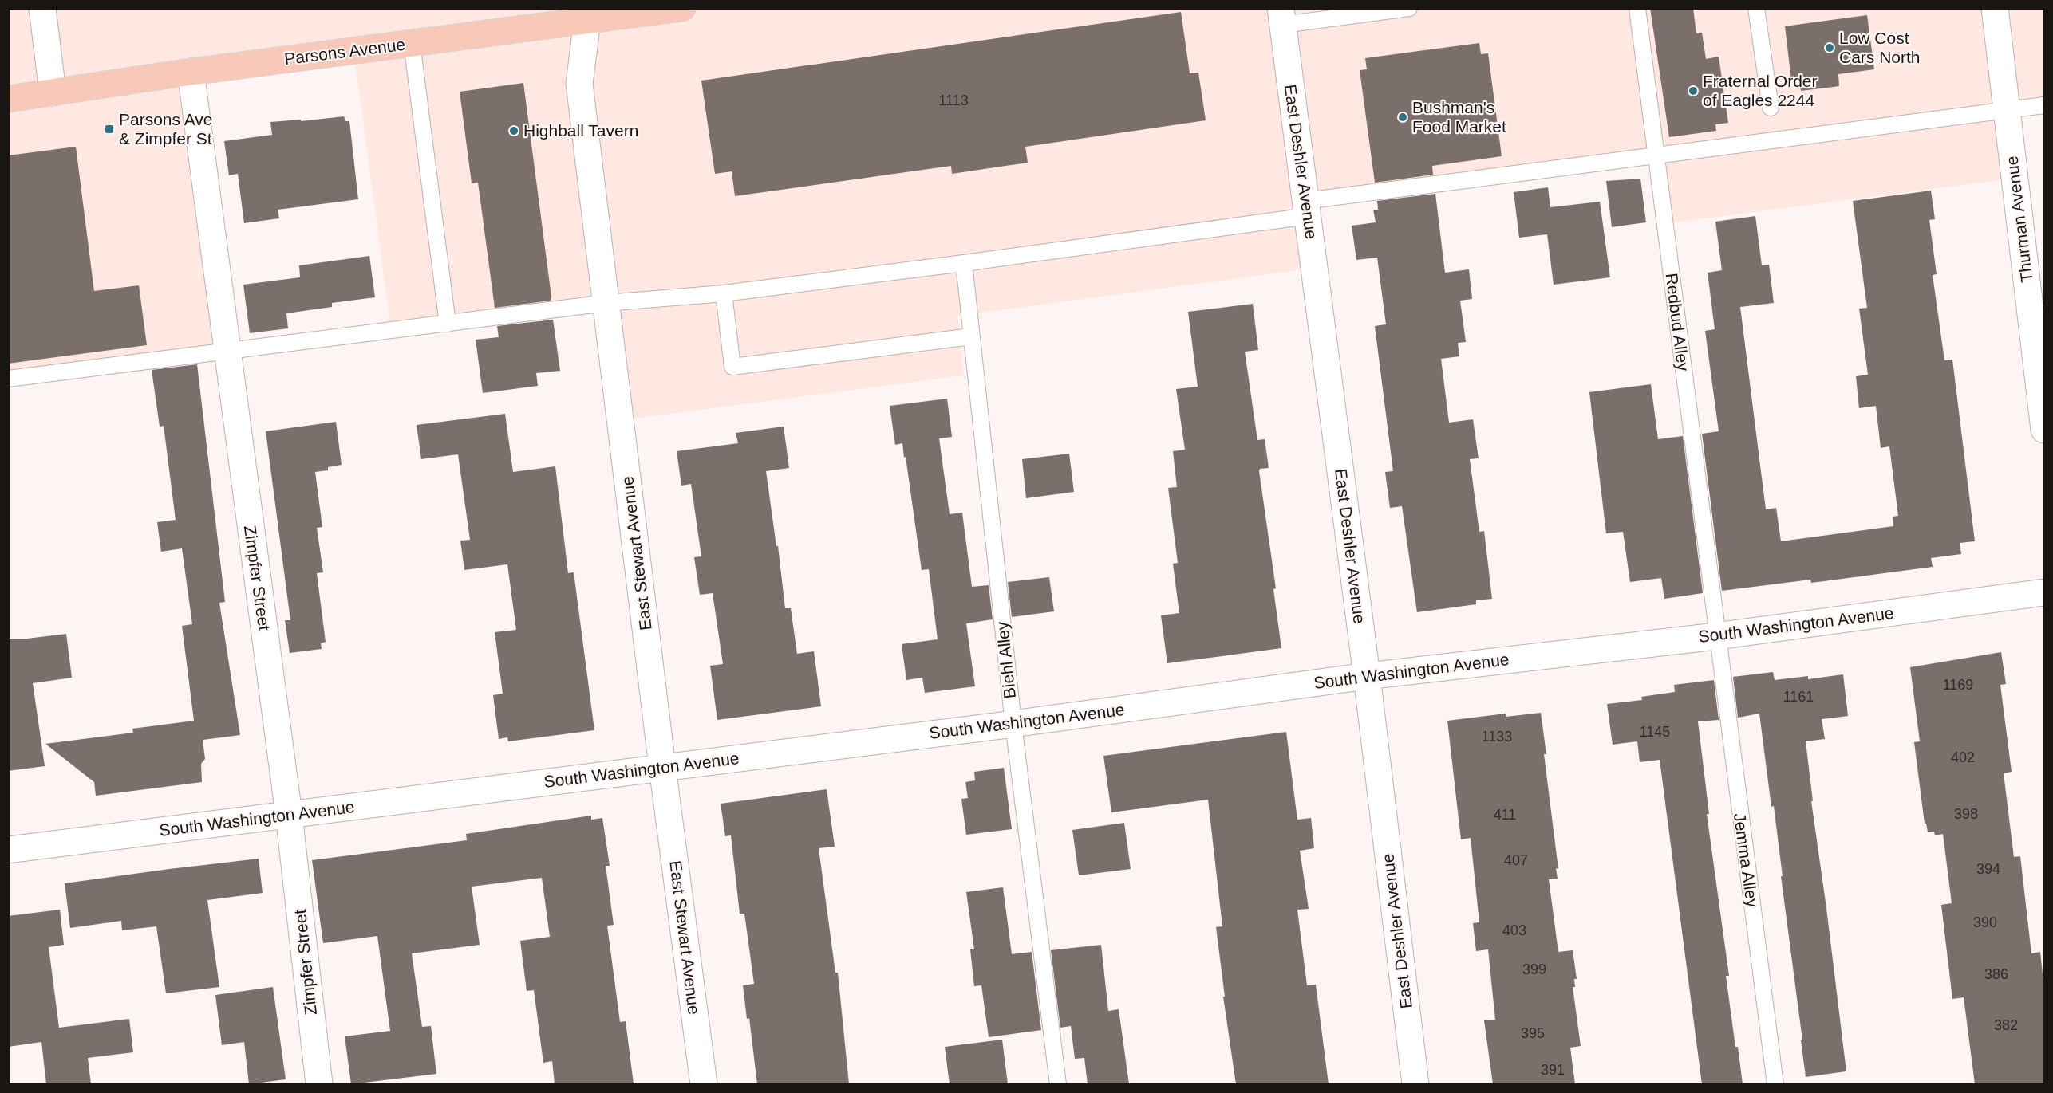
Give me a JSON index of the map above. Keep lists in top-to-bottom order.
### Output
{
  "streets": {
    "main road": ["Parsons Avenue"],
    "street": [
      "East Deshler Avenue",
      "Thurman Avenue",
      "East Stewart Avenue",
      "Zimpfer Street",
      "South Washington Avenue"
    ],
    "lane": ["Redbud Alley", "Biehl Alley", "Jemma Alley"]
  },
  "crossings": [
    ["Parsons Avenue", "East Stewart Avenue"],
    ["Parsons Avenue", "Zimpfer Street"],
    ["East Deshler Avenue", "South Washington Avenue"],
    ["Redbud Alley", "South Washington Avenue"],
    ["Redbud Alley", "Jemma Alley"],
    ["East Stewart Avenue", "South Washington Avenue"],
    ["Zimpfer Street", "South Washington Avenue"],
    ["South Washington Avenue", "Biehl Alley"],
    ["South Washington Avenue", "Jemma Alley"]
  ],
  "places": {
    "other": [
      "Low Cost Cars North",
      "Fraternal Order of Eagles 2244",
      "Bushman's Food Market",
      "Highball Tavern"
    ],
    "transit": ["Parsons Ave & Zimpfer St"]
  },
  "house_numbers": [
    "1113",
    "1169",
    "1161",
    "1145",
    "1133",
    "402",
    "398",
    "411",
    "407",
    "394",
    "390",
    "403",
    "399",
    "386",
    "382",
    "395",
    "391"
  ]
}
